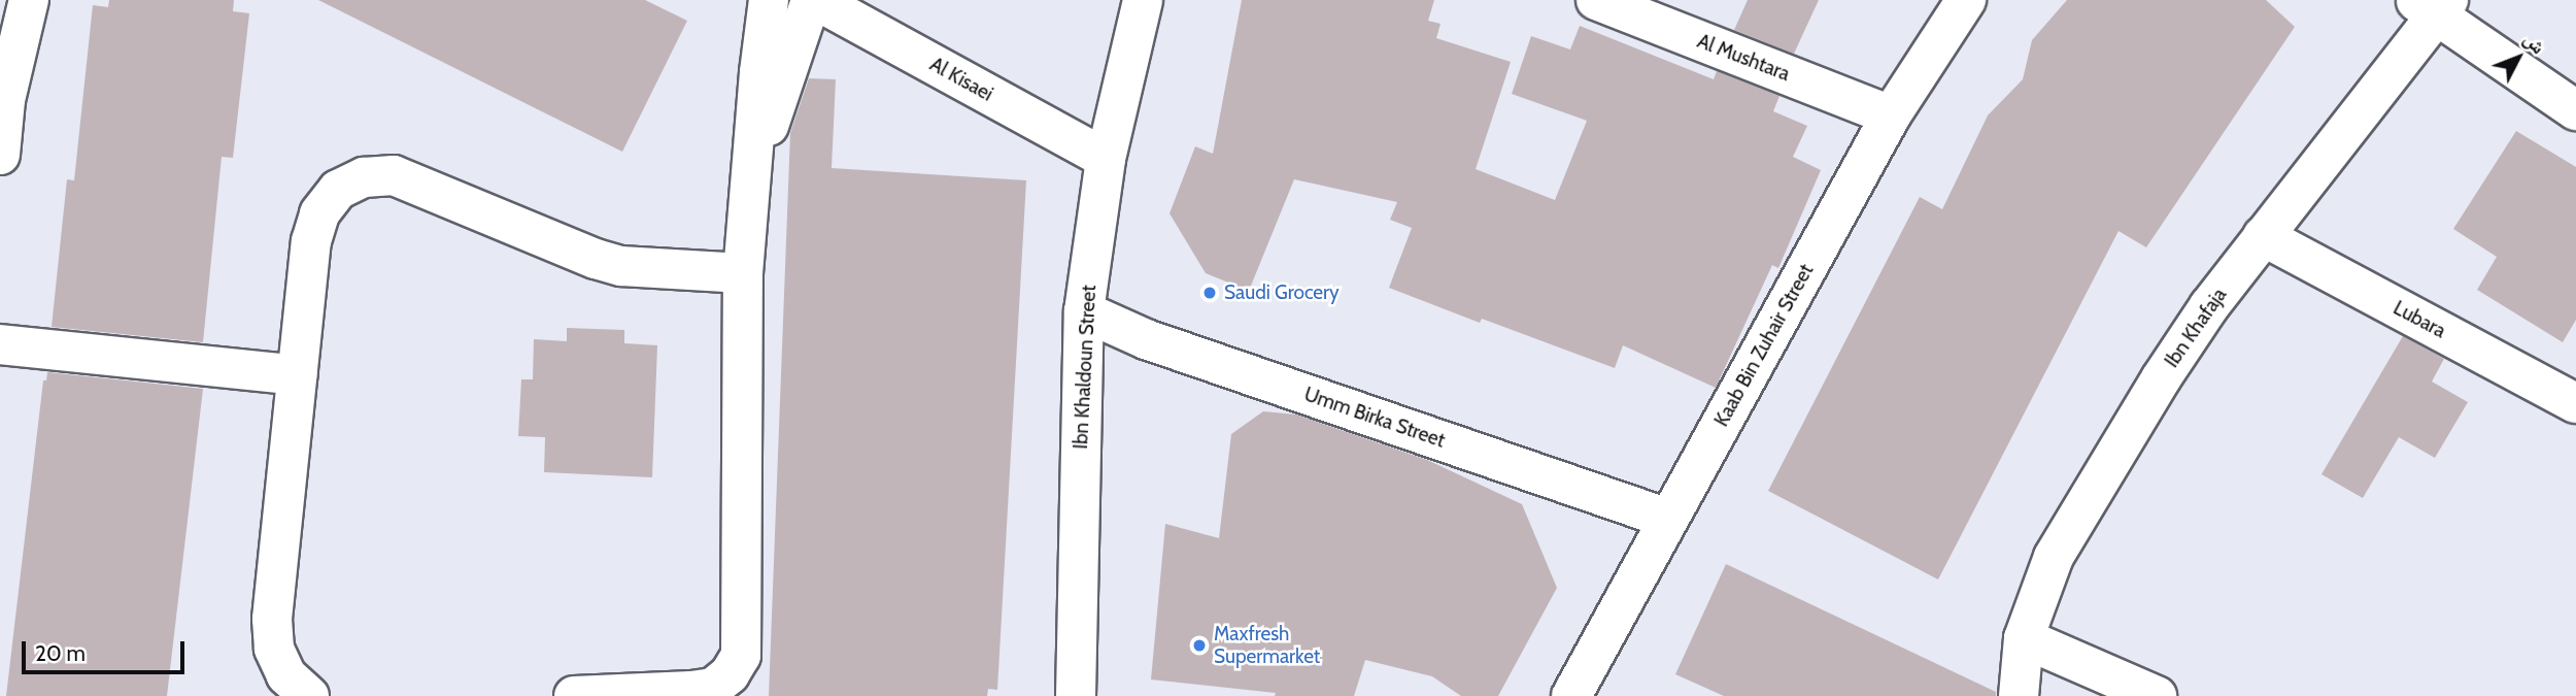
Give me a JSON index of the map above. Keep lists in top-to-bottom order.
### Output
{
  "streets": {
    "street": [
      "Al Mushtara",
      "Al Kisaei",
      "Lubara",
      "Ibn Khafaja",
      "Kaab Bin Zuhair Street",
      "Ibn Khaldoun Street",
      "Umm Birka Street"
    ]
  },
  "crossings": [
    ["Al Mushtara", "Kaab Bin Zuhair Street"],
    ["Al Kisaei", "Ibn Khaldoun Street"],
    ["Lubara", "Ibn Khafaja"],
    ["Kaab Bin Zuhair Street", "Umm Birka Street"],
    ["Ibn Khaldoun Street", "Umm Birka Street"]
  ],
  "places": ["Saudi Grocery", "Maxfresh Supermarket"],
  "scale_bar": "20 m",
  "north": "top right"
}
